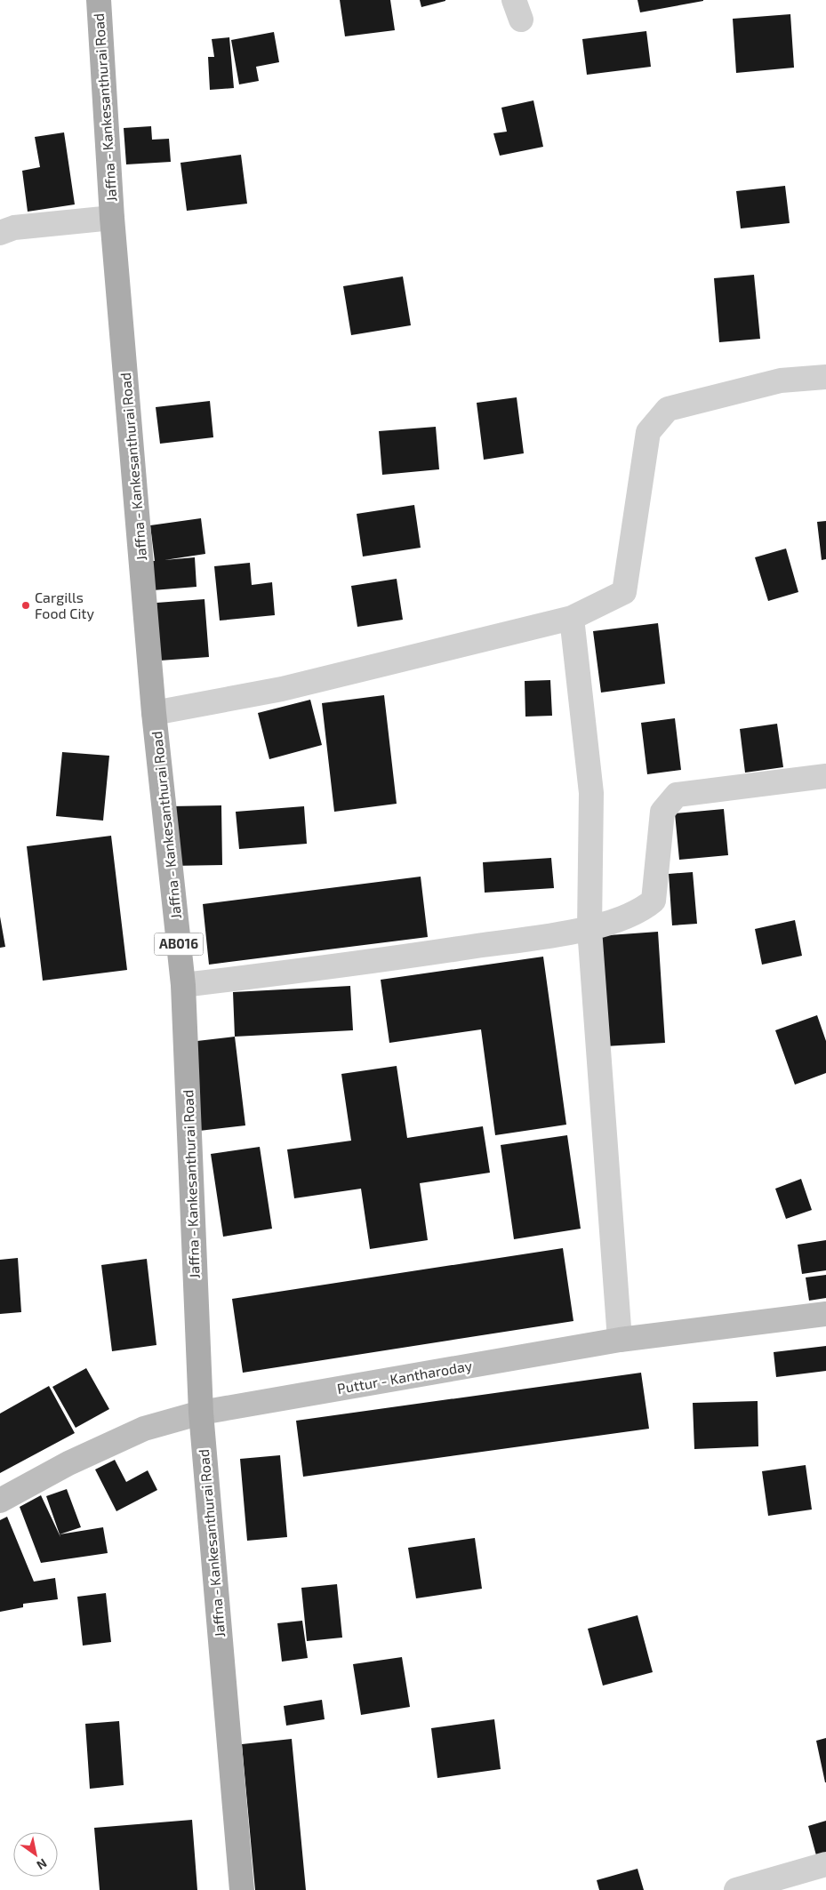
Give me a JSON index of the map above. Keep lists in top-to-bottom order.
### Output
{
  "streets": {
    "main road": ["Jaffna - Kankesanthurai Road", "AB016", "Puttur - Kantharoday"]
  },
  "crossings": [
    ["Jaffna - Kankesanthurai Road", "Puttur - Kantharoday"]
  ],
  "places": ["Cargills Food City"],
  "north": "bottom right"
}
